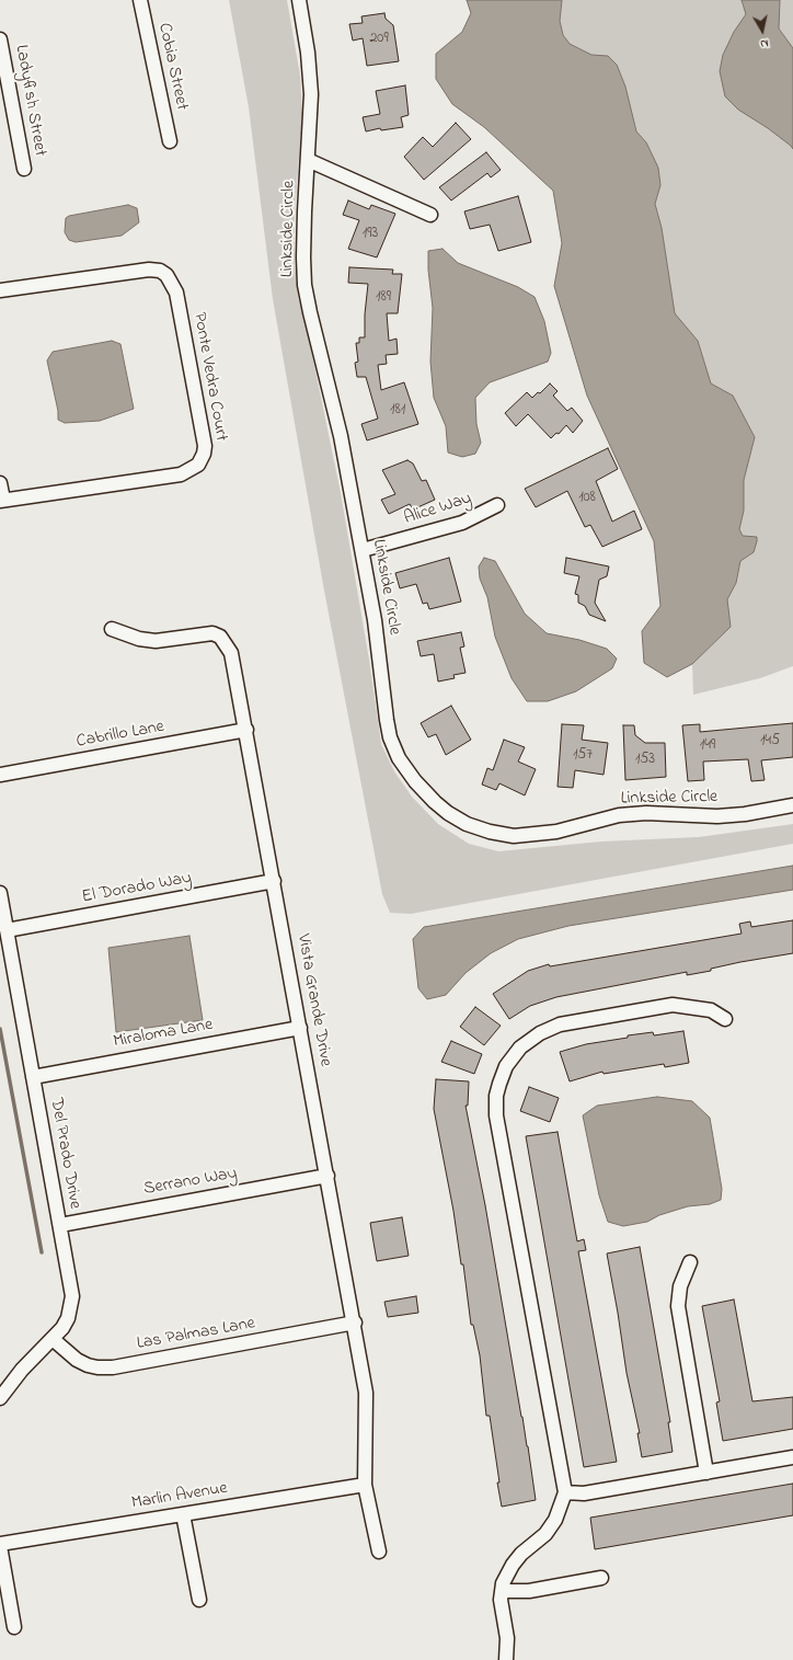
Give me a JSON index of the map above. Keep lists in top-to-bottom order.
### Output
{
  "streets": {
    "street": [
      "Cobia Street",
      "Ladyfish Street",
      "Linkside Circle",
      "Ponte Vedra Court",
      "Alice Way",
      "Cabrillo Lane",
      "El Dorado Way",
      "Vista Grande Drive",
      "Miraloma Lane",
      "Del Prado Drive",
      "Serrano Way",
      "Las Palmas Lane",
      "Marlin Avenue"
    ]
  },
  "crossings": [
    ["Linkside Circle", "Alice Way"],
    ["Cabrillo Lane", "Vista Grande Drive"],
    ["El Dorado Way", "Vista Grande Drive"],
    ["El Dorado Way", "Del Prado Drive"],
    ["Vista Grande Drive", "Miraloma Lane"],
    ["Vista Grande Drive", "Serrano Way"],
    ["Vista Grande Drive", "Las Palmas Lane"],
    ["Vista Grande Drive", "Marlin Avenue"],
    ["Miraloma Lane", "Del Prado Drive"],
    ["Del Prado Drive", "Serrano Way"],
    ["Del Prado Drive", "Las Palmas Lane"]
  ],
  "house_numbers": [
    "209",
    "193",
    "189",
    "181",
    "108",
    "145",
    "149",
    "157",
    "153"
  ],
  "north": "bottom"
}
